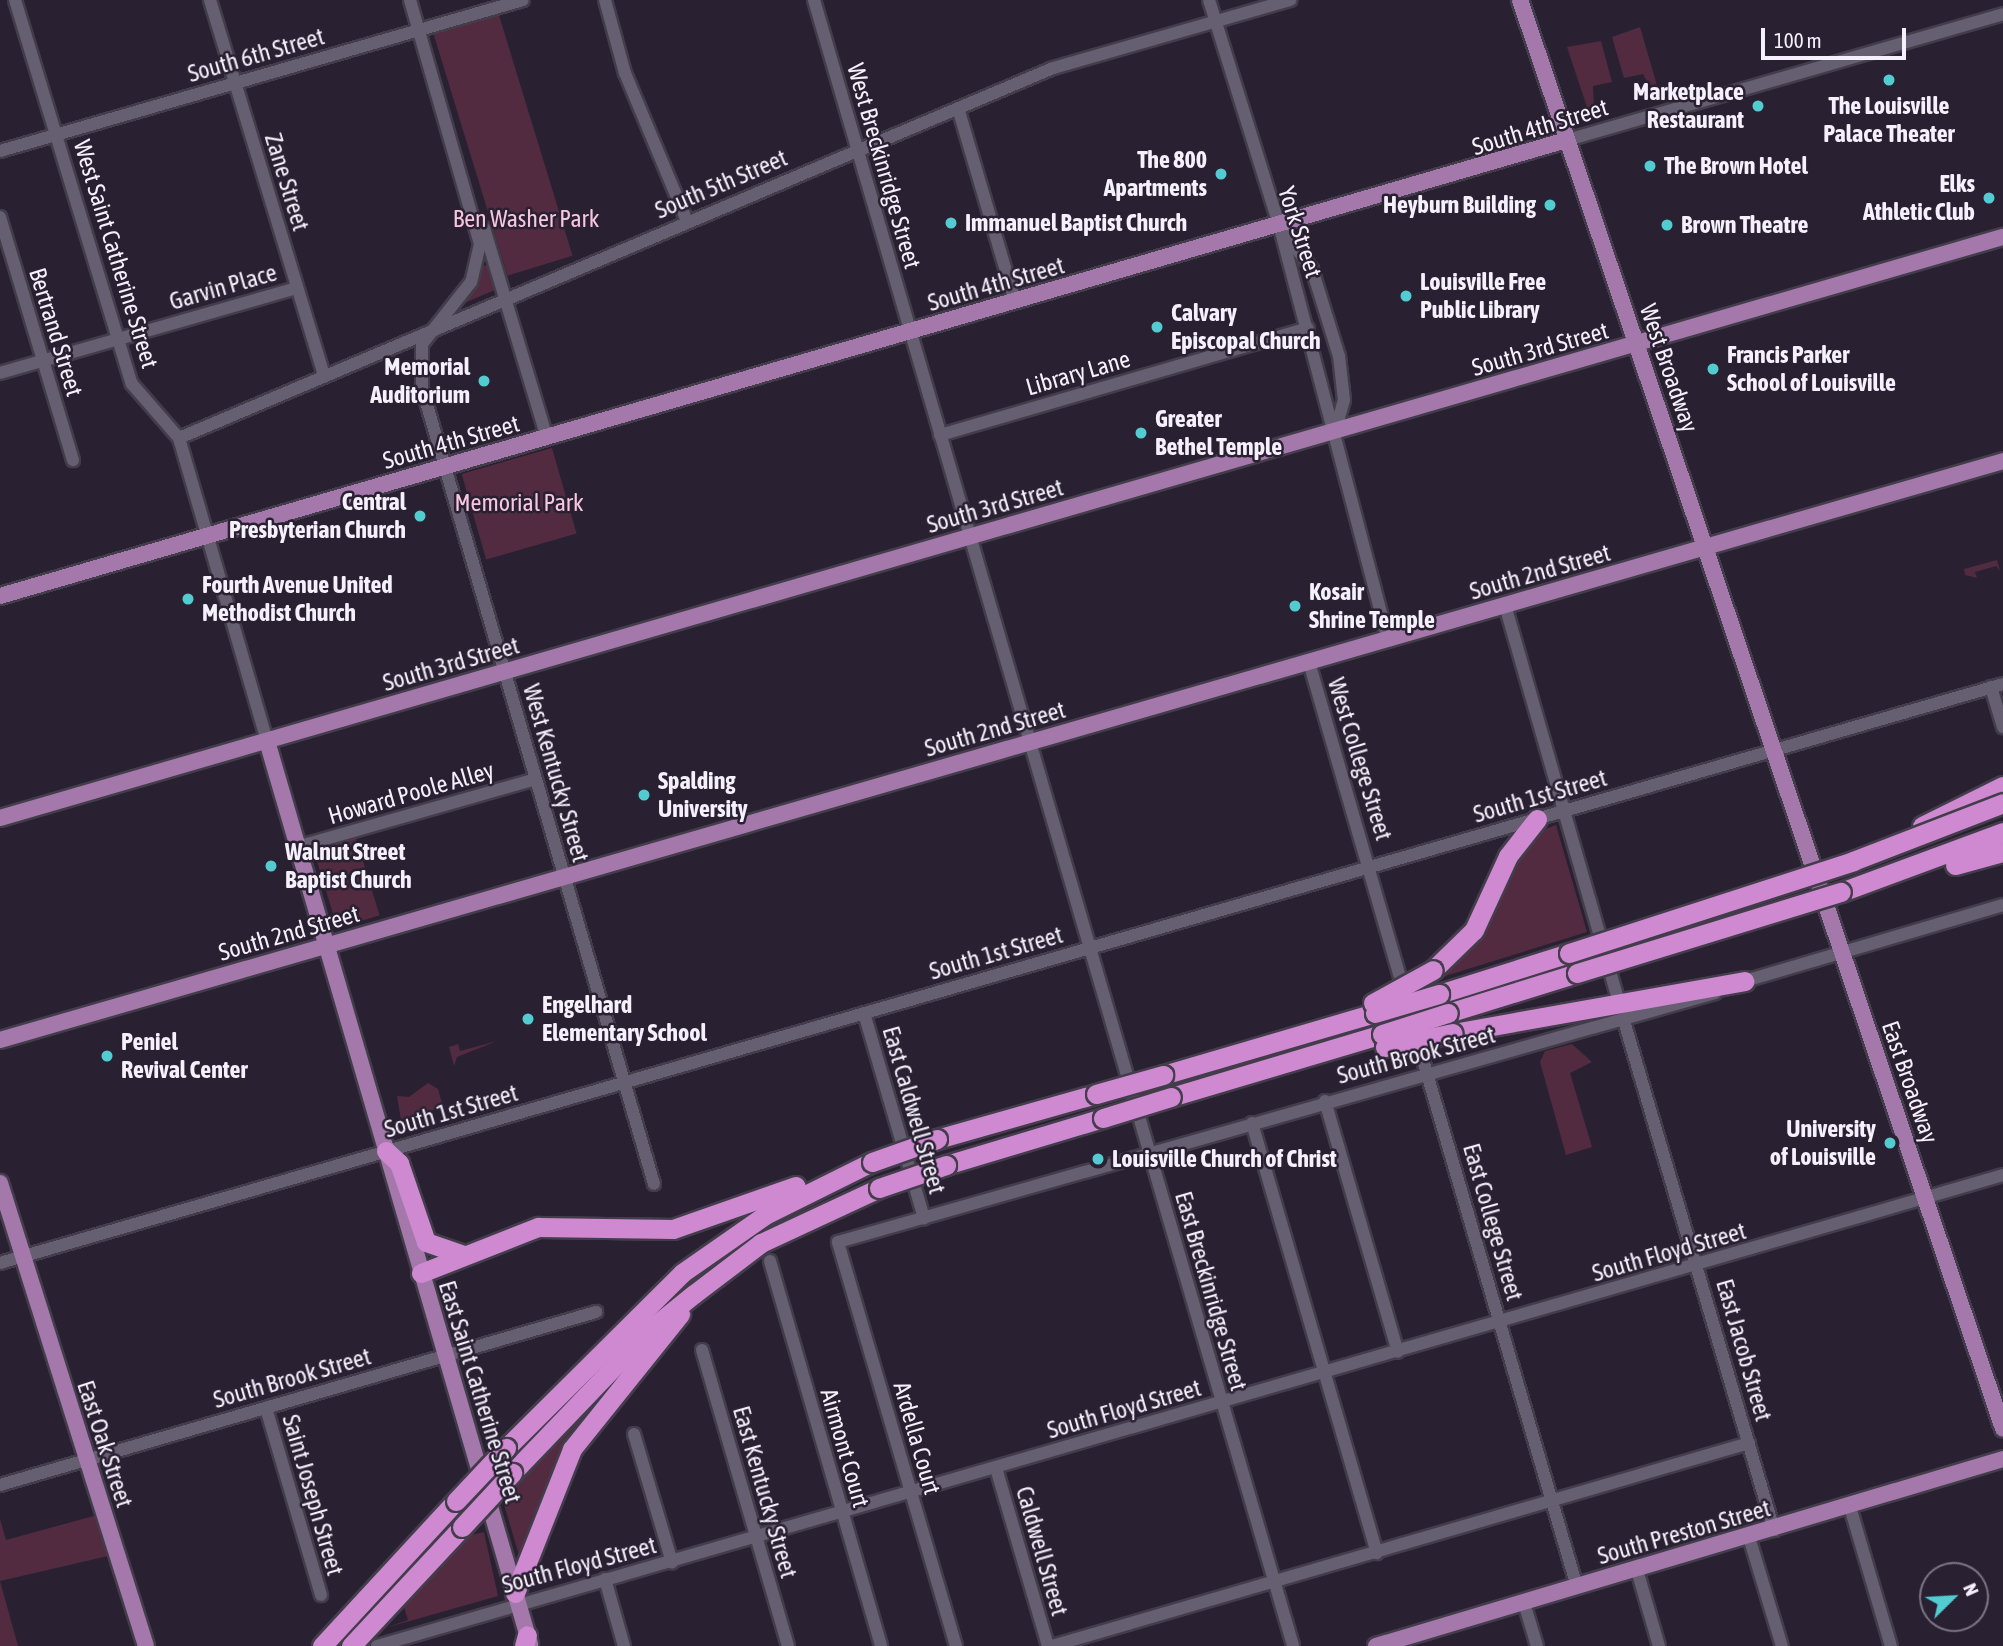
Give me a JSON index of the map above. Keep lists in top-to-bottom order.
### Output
{
  "streets": {
    "main road": [
      "South 4th Street",
      "West Saint Catherine Street",
      "South 3rd Street",
      "West Broadway",
      "South 2nd Street",
      "East Broadway",
      "East Saint Catherine Street",
      "East Oak Street",
      "South Preston Street"
    ],
    "street": [
      "South 6th Street",
      "West Breckinridge Street",
      "Zane Street",
      "South 5th Street",
      "York Street",
      "Garvin Place",
      "Bertrand Street",
      "Library Lane",
      "West College Street",
      "West Kentucky Street",
      "Howard Poole Alley",
      "South 1st Street",
      "South Brook Street",
      "East Caldwell Street",
      "East College Street",
      "South Floyd Street",
      "East Breckinridge Street",
      "East Jacob Street",
      "Ardella Court",
      "Airmont Court",
      "East Kentucky Street",
      "Saint Joseph Street",
      "Caldwell Street"
    ]
  },
  "crossings": [
    ["South 6th Street", "Zane Street"],
    ["South 6th Street", "West Saint Catherine Street"],
    ["South 6th Street", "West Kentucky Street"],
    ["South 4th Street", "West Breckinridge Street"],
    ["South 4th Street", "York Street"],
    ["South 4th Street", "West Saint Catherine Street"],
    ["South 4th Street", "West Broadway"],
    ["South 4th Street", "West Kentucky Street"],
    ["West Breckinridge Street", "South 5th Street"],
    ["West Breckinridge Street", "South 3rd Street"],
    ["West Breckinridge Street", "Library Lane"],
    ["West Breckinridge Street", "South 2nd Street"],
    ["West Breckinridge Street", "South 1st Street"],
    ["West Breckinridge Street", "East Breckinridge Street"],
    ["Zane Street", "South 5th Street"],
    ["Zane Street", "Garvin Place"],
    ["South 5th Street", "York Street"],
    ["South 5th Street", "West Saint Catherine Street"],
    ["South 5th Street", "West Kentucky Street"],
    ["York Street", "South 3rd Street"],
    ["York Street", "Library Lane"],
    ["York Street", "South 2nd Street"],
    ["West Saint Catherine Street", "Garvin Place"],
    ["West Saint Catherine Street", "South 3rd Street"],
    ["West Saint Catherine Street", "South 2nd Street"],
    ["West Saint Catherine Street", "Howard Poole Alley"],
    ["West Saint Catherine Street", "South 1st Street"],
    ["West Saint Catherine Street", "East Saint Catherine Street"],
    ["Garvin Place", "Bertrand Street"],
    ["South 3rd Street", "West Broadway"],
    ["South 3rd Street", "West Kentucky Street"],
    ["West Broadway", "South 2nd Street"],
    ["West Broadway", "South 1st Street"],
    ["West Broadway", "East Broadway"],
    ["South 2nd Street", "West College Street"],
    ["South 2nd Street", "West Kentucky Street"],
    ["West College Street", "South 1st Street"],
    ["West College Street", "East College Street"],
    ["West Kentucky Street", "Howard Poole Alley"],
    ["West Kentucky Street", "South 1st Street"],
    ["South 1st Street", "East Broadway"],
    ["South 1st Street", "East Caldwell Street"],
    ["South 1st Street", "East College Street"],
    ["South 1st Street", "East Breckinridge Street"],
    ["South 1st Street", "East Saint Catherine Street"],
    ["South 1st Street", "East Oak Street"],
    ["South Brook Street", "East Broadway"],
    ["South Brook Street", "East Caldwell Street"],
    ["South Brook Street", "East College Street"],
    ["South Brook Street", "East Breckinridge Street"],
    ["South Brook Street", "East Jacob Street"],
    ["South Brook Street", "East Saint Catherine Street"],
    ["South Brook Street", "Ardella Court"],
    ["South Brook Street", "East Oak Street"],
    ["South Brook Street", "Saint Joseph Street"],
    ["East Broadway", "South Floyd Street"],
    ["East College Street", "South Floyd Street"],
    ["East College Street", "South Preston Street"],
    ["South Floyd Street", "East Breckinridge Street"],
    ["South Floyd Street", "East Jacob Street"],
    ["South Floyd Street", "East Saint Catherine Street"],
    ["South Floyd Street", "Ardella Court"],
    ["South Floyd Street", "Airmont Court"],
    ["South Floyd Street", "East Kentucky Street"],
    ["South Floyd Street", "Caldwell Street"],
    ["East Jacob Street", "South Preston Street"]
  ],
  "parks": ["Ben Washer Park", "Memorial Park"],
  "places": [
    "The Louisville Palace Theater",
    "Marketplace Restaurant",
    "The Brown Hotel",
    "The 800 Apartments",
    "Elks Athletic Club",
    "Heyburn Building",
    "Immanuel Baptist Church",
    "Brown Theatre",
    "Louisville Free Public Library",
    "Calvary Episcopal Church",
    "Francis Parker School of Louisville",
    "Memorial Auditorium",
    "Greater Bethel Temple",
    "Central Presbyterian Church",
    "Fourth Avenue United Methodist Church",
    "Kosair Shrine Temple",
    "Spalding University",
    "Walnut Street Baptist Church",
    "Engelhard Elementary School",
    "Peniel Revival Center",
    "University of Louisville",
    "Louisville Church of Christ"
  ],
  "scale_bar": "100 m",
  "north": "top right"
}
